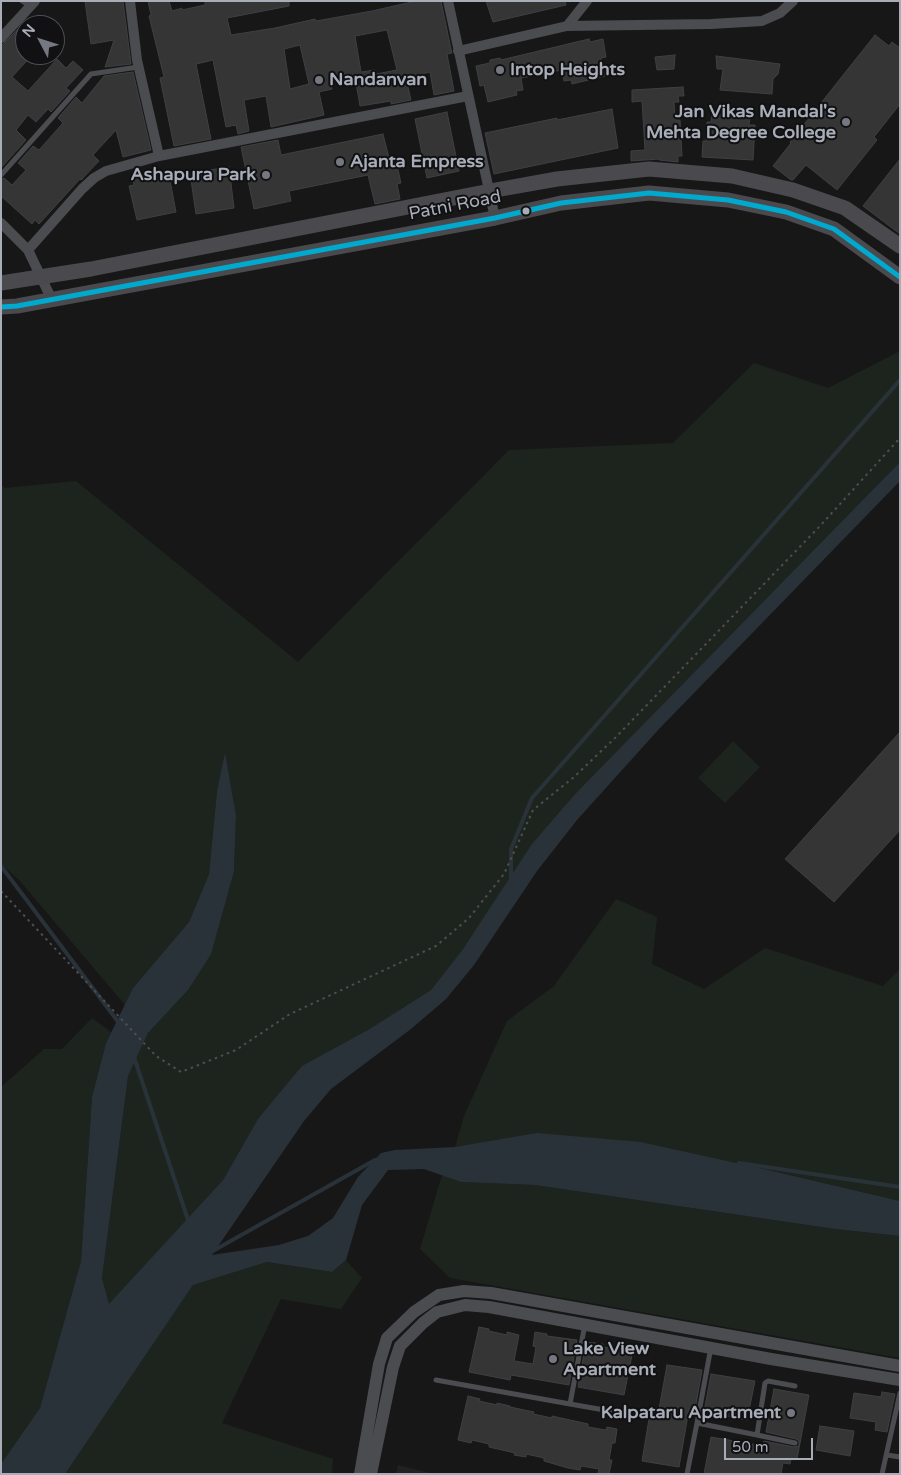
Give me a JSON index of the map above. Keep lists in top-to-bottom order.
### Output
{
  "streets": {
    "main road": ["Patni Road"]
  },
  "places": [
    "Intop Heights",
    "Nandanvan",
    "Jan Vikas Mandal's Mehta Degree College",
    "Ajanta Empress",
    "Ashapura Park",
    "Lake View Apartment",
    "Kalpataru Apartment"
  ],
  "scale_bar": "50 m",
  "north": "top left"
}
